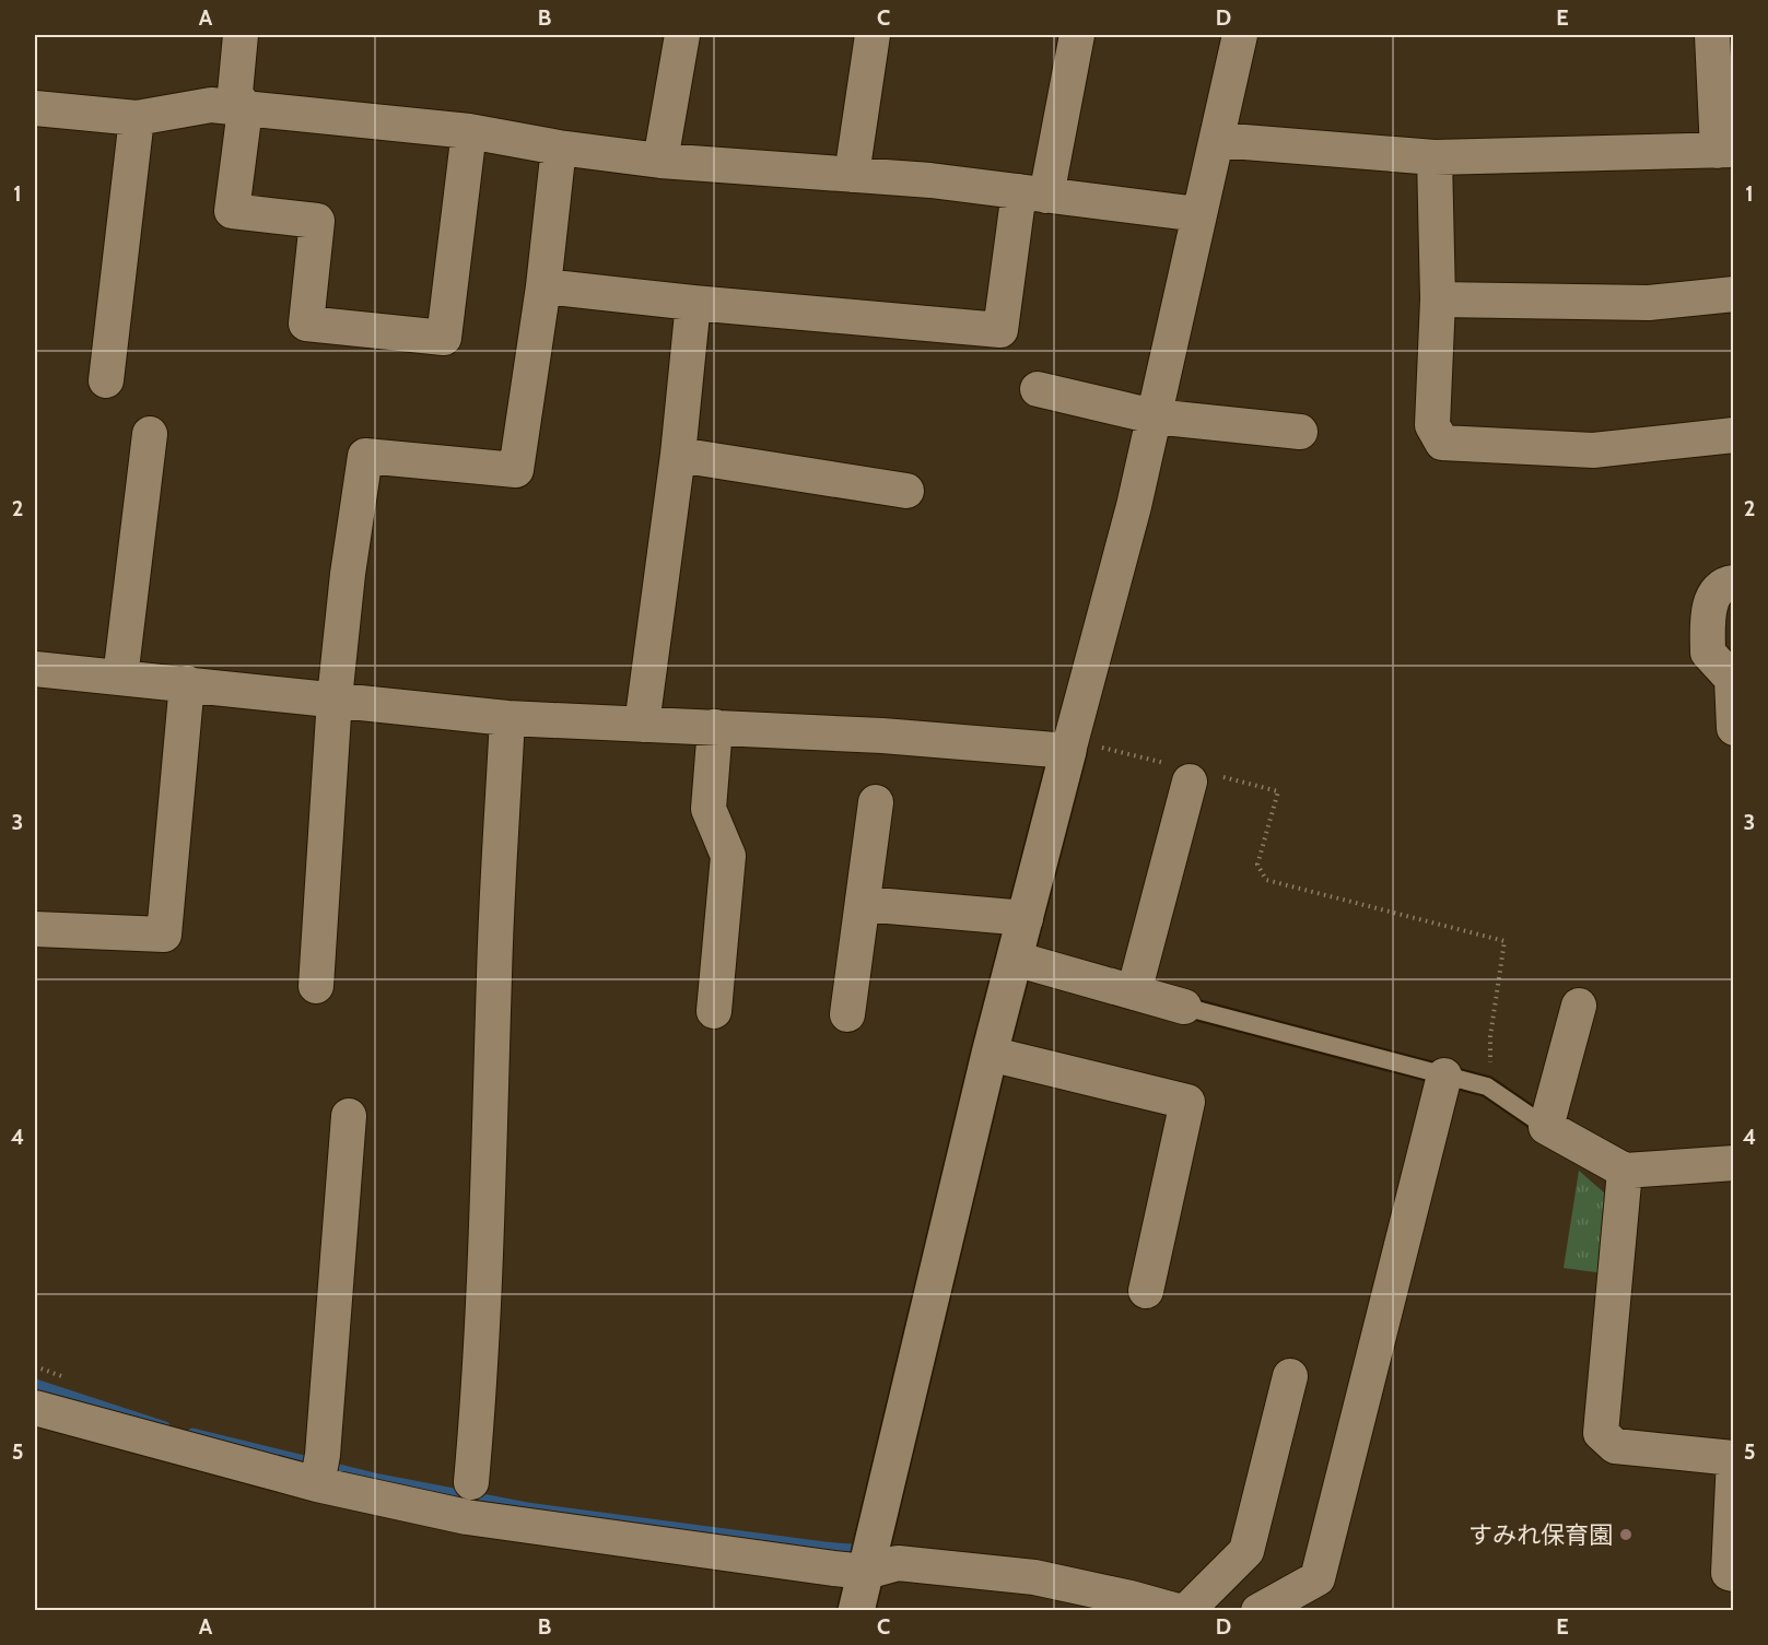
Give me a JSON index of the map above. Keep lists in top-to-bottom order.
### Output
{
  "places": ["すみれ保育園"],
  "grid": {
    "columns": [
      "A",
      "B",
      "C",
      "D",
      "E"
    ],
    "rows": [
      "1",
      "2",
      "3",
      "4",
      "5"
    ]
  }
}
